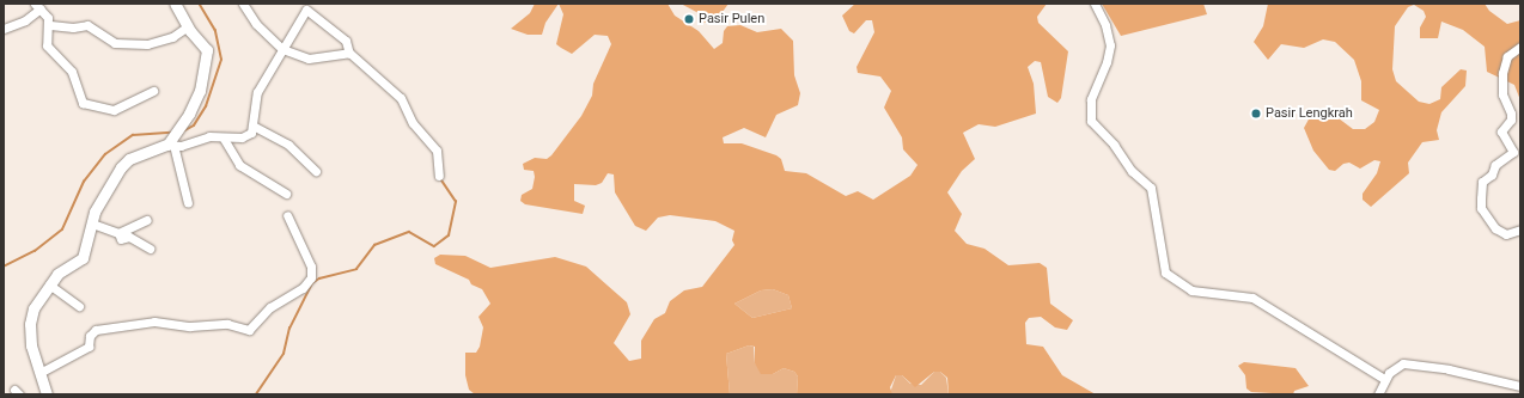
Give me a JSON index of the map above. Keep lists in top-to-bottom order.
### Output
{
  "places": ["Pasir Pulen", "Pasir Lengkrah"]
}
